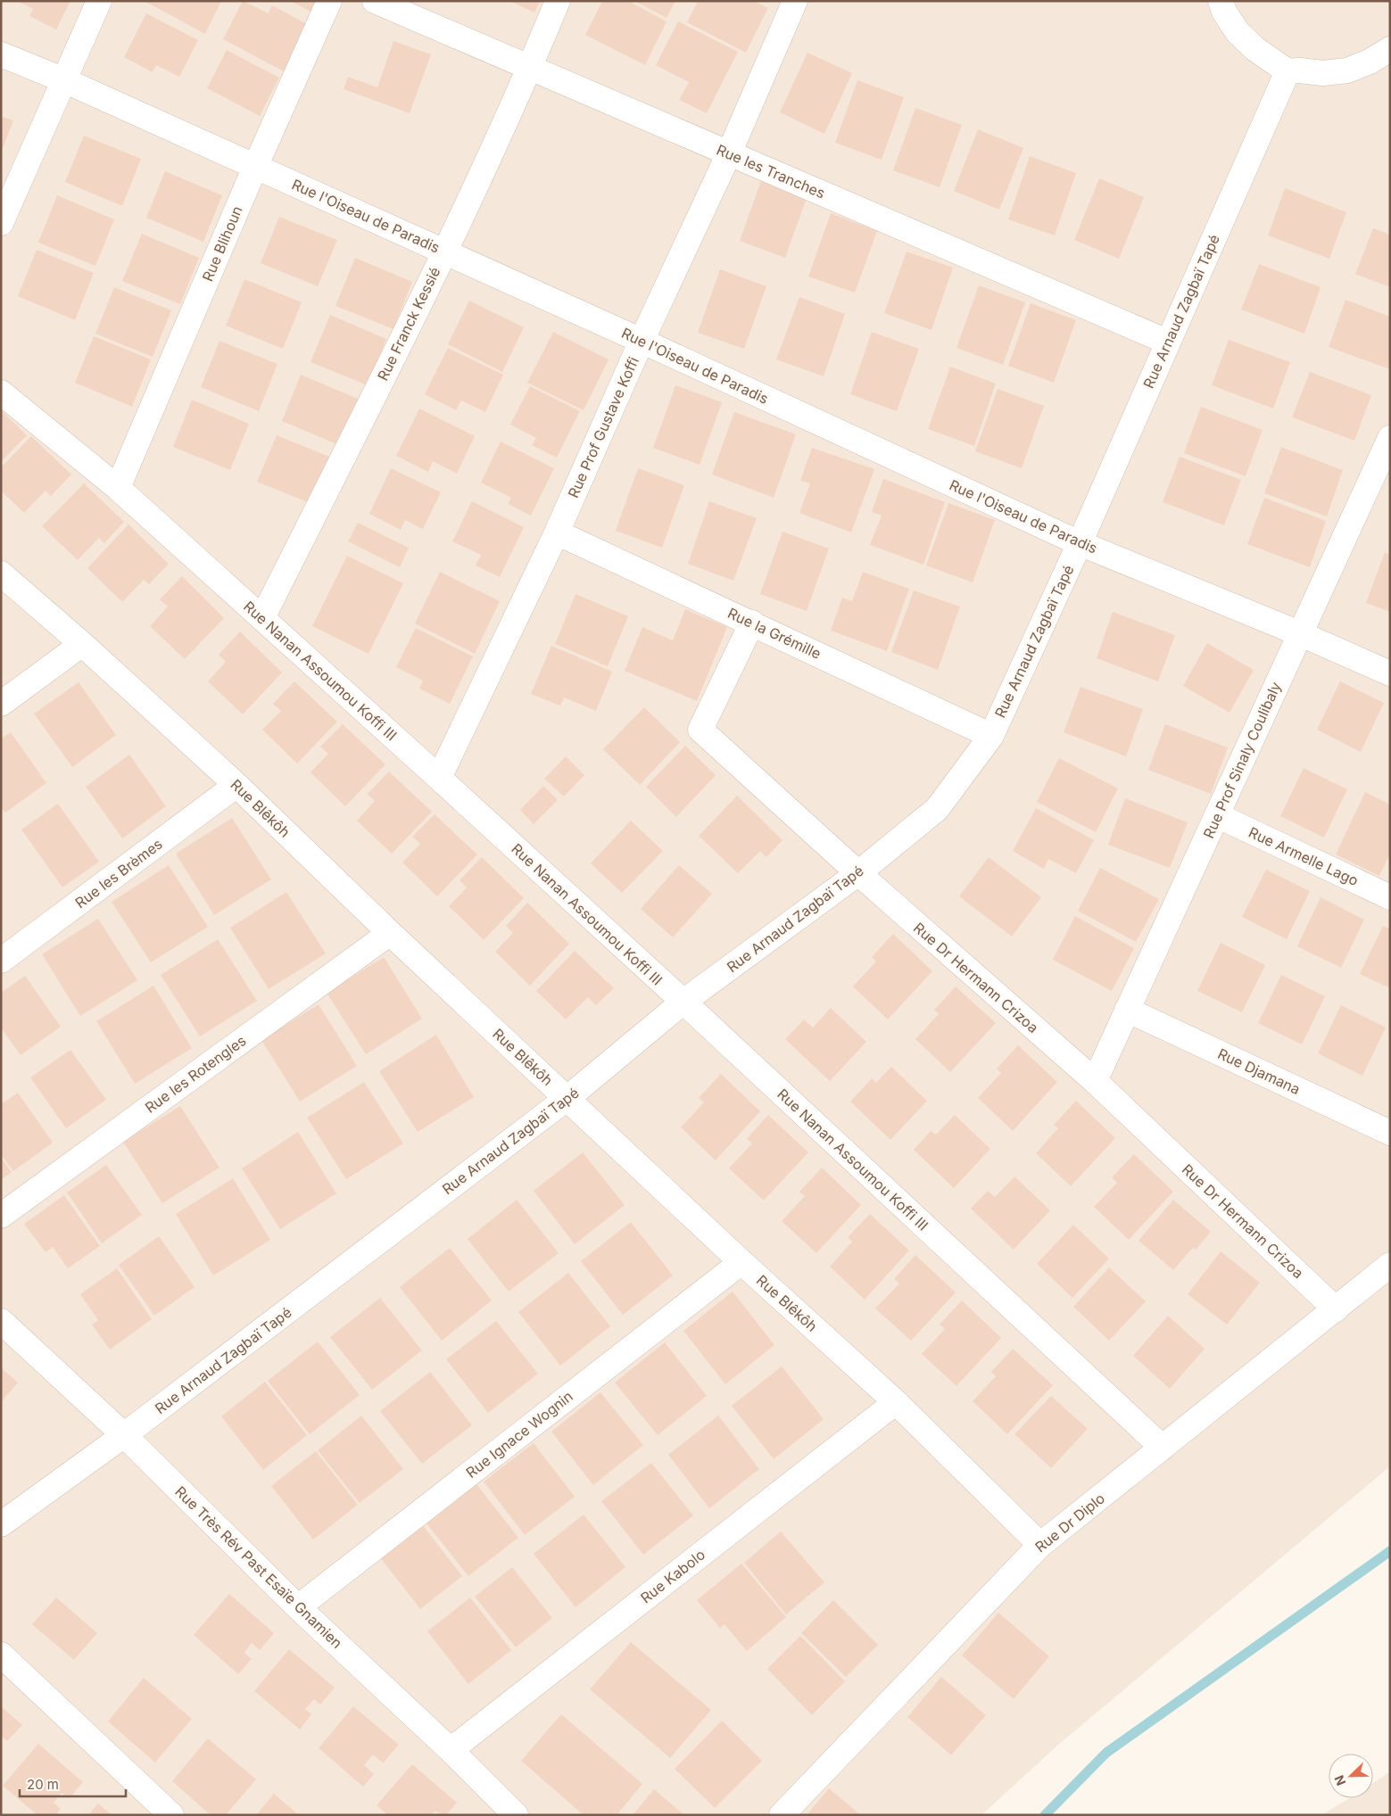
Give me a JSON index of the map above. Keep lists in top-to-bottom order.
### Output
{
  "streets": {
    "street": [
      "Rue les Tranches",
      "Rue l'Oiseau de Paradis",
      "Rue Blihoun",
      "Rue Arnaud Zagbaï Tapé",
      "Rue Franck Kessié",
      "Rue Prof Gustave Koffi",
      "Rue la Grémille",
      "Rue Nanan Assoumou Koffi III",
      "Rue Prof Sinaly Coulibaly",
      "Rue Blêkôh",
      "Rue Armelle Lago",
      "Rue les Brèmes",
      "Rue Dr Hermann Crizoa",
      "Rue Djamana",
      "Rue les Rotengles",
      "Rue Ignace Wognin",
      "Rue Dr Diplo",
      "Rue Très Rév Past Esaïe Gnamien",
      "Rue Kabolo"
    ]
  },
  "crossings": [
    ["Rue les Tranches", "Rue Arnaud Zagbaï Tapé"],
    ["Rue les Tranches", "Rue Franck Kessié"],
    ["Rue les Tranches", "Rue Prof Gustave Koffi"],
    ["Rue l'Oiseau de Paradis", "Rue Blihoun"],
    ["Rue l'Oiseau de Paradis", "Rue Arnaud Zagbaï Tapé"],
    ["Rue l'Oiseau de Paradis", "Rue Franck Kessié"],
    ["Rue l'Oiseau de Paradis", "Rue Prof Gustave Koffi"],
    ["Rue l'Oiseau de Paradis", "Rue Prof Sinaly Coulibaly"],
    ["Rue Blihoun", "Rue Nanan Assoumou Koffi III"],
    ["Rue Arnaud Zagbaï Tapé", "Rue la Grémille"],
    ["Rue Arnaud Zagbaï Tapé", "Rue Nanan Assoumou Koffi III"],
    ["Rue Arnaud Zagbaï Tapé", "Rue Blêkôh"],
    ["Rue Arnaud Zagbaï Tapé", "Rue Dr Hermann Crizoa"],
    ["Rue Arnaud Zagbaï Tapé", "Rue Très Rév Past Esaïe Gnamien"],
    ["Rue Franck Kessié", "Rue Nanan Assoumou Koffi III"],
    ["Rue Prof Gustave Koffi", "Rue la Grémille"],
    ["Rue Prof Gustave Koffi", "Rue Nanan Assoumou Koffi III"],
    ["Rue la Grémille", "Rue Dr Hermann Crizoa"],
    ["Rue Nanan Assoumou Koffi III", "Rue Dr Diplo"],
    ["Rue Prof Sinaly Coulibaly", "Rue Armelle Lago"],
    ["Rue Prof Sinaly Coulibaly", "Rue Dr Hermann Crizoa"],
    ["Rue Prof Sinaly Coulibaly", "Rue Djamana"],
    ["Rue Blêkôh", "Rue les Brèmes"],
    ["Rue Blêkôh", "Rue les Rotengles"],
    ["Rue Blêkôh", "Rue Ignace Wognin"],
    ["Rue Blêkôh", "Rue Dr Diplo"],
    ["Rue Blêkôh", "Rue Kabolo"],
    ["Rue Dr Hermann Crizoa", "Rue Dr Diplo"],
    ["Rue Ignace Wognin", "Rue Très Rév Past Esaïe Gnamien"],
    ["Rue Très Rév Past Esaïe Gnamien", "Rue Kabolo"]
  ],
  "scale_bar": "20 m",
  "north": "bottom left"
}
